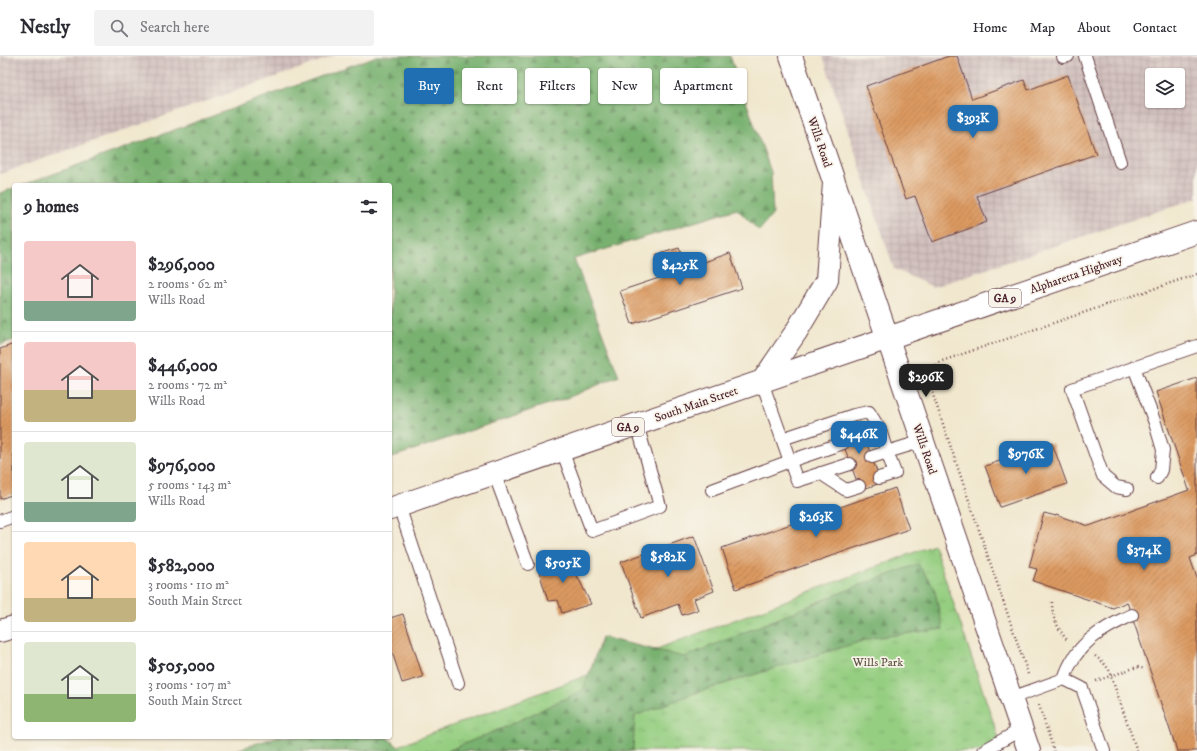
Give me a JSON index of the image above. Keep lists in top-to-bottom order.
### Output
{
  "streets": {
    "main road": [
      "Wills Road",
      "Alpharetta Highway",
      "GA 9",
      "South Main Street"
    ]
  },
  "crossings": [
    ["Wills Road", "Alpharetta Highway"],
    ["Wills Road", "South Main Street"],
    ["Alpharetta Highway", "South Main Street"]
  ],
  "parks": ["Wills Park"],
  "page": {
    "header": "Nestly",
    "search": "Search here",
    "nav": [
      "Home",
      "Map",
      "About",
      "Contact"
    ],
    "chip": [
      "Buy",
      "Rent",
      "Filters",
      "New",
      "Apartment"
    ],
    "price": [
      "$393K",
      "$425K",
      "$296K",
      "$446K",
      "$976K",
      "$263K",
      "$374K",
      "$582K",
      "$505K"
    ],
    "heading": "9 homes",
    "list": [
      {
        "name": "$296,000",
        "note": "2 rooms · 62 m² · Wills Road"
      },
      {
        "name": "$446,000",
        "note": "2 rooms · 72 m² · Wills Road"
      },
      {
        "name": "$976,000",
        "note": "5 rooms · 143 m² · Wills Road"
      },
      {
        "name": "$582,000",
        "note": "3 rooms · 110 m² · South Main Street"
      },
      {
        "name": "$505,000",
        "note": "3 rooms · 107 m² · South Main Street"
      }
    ]
  }
}
